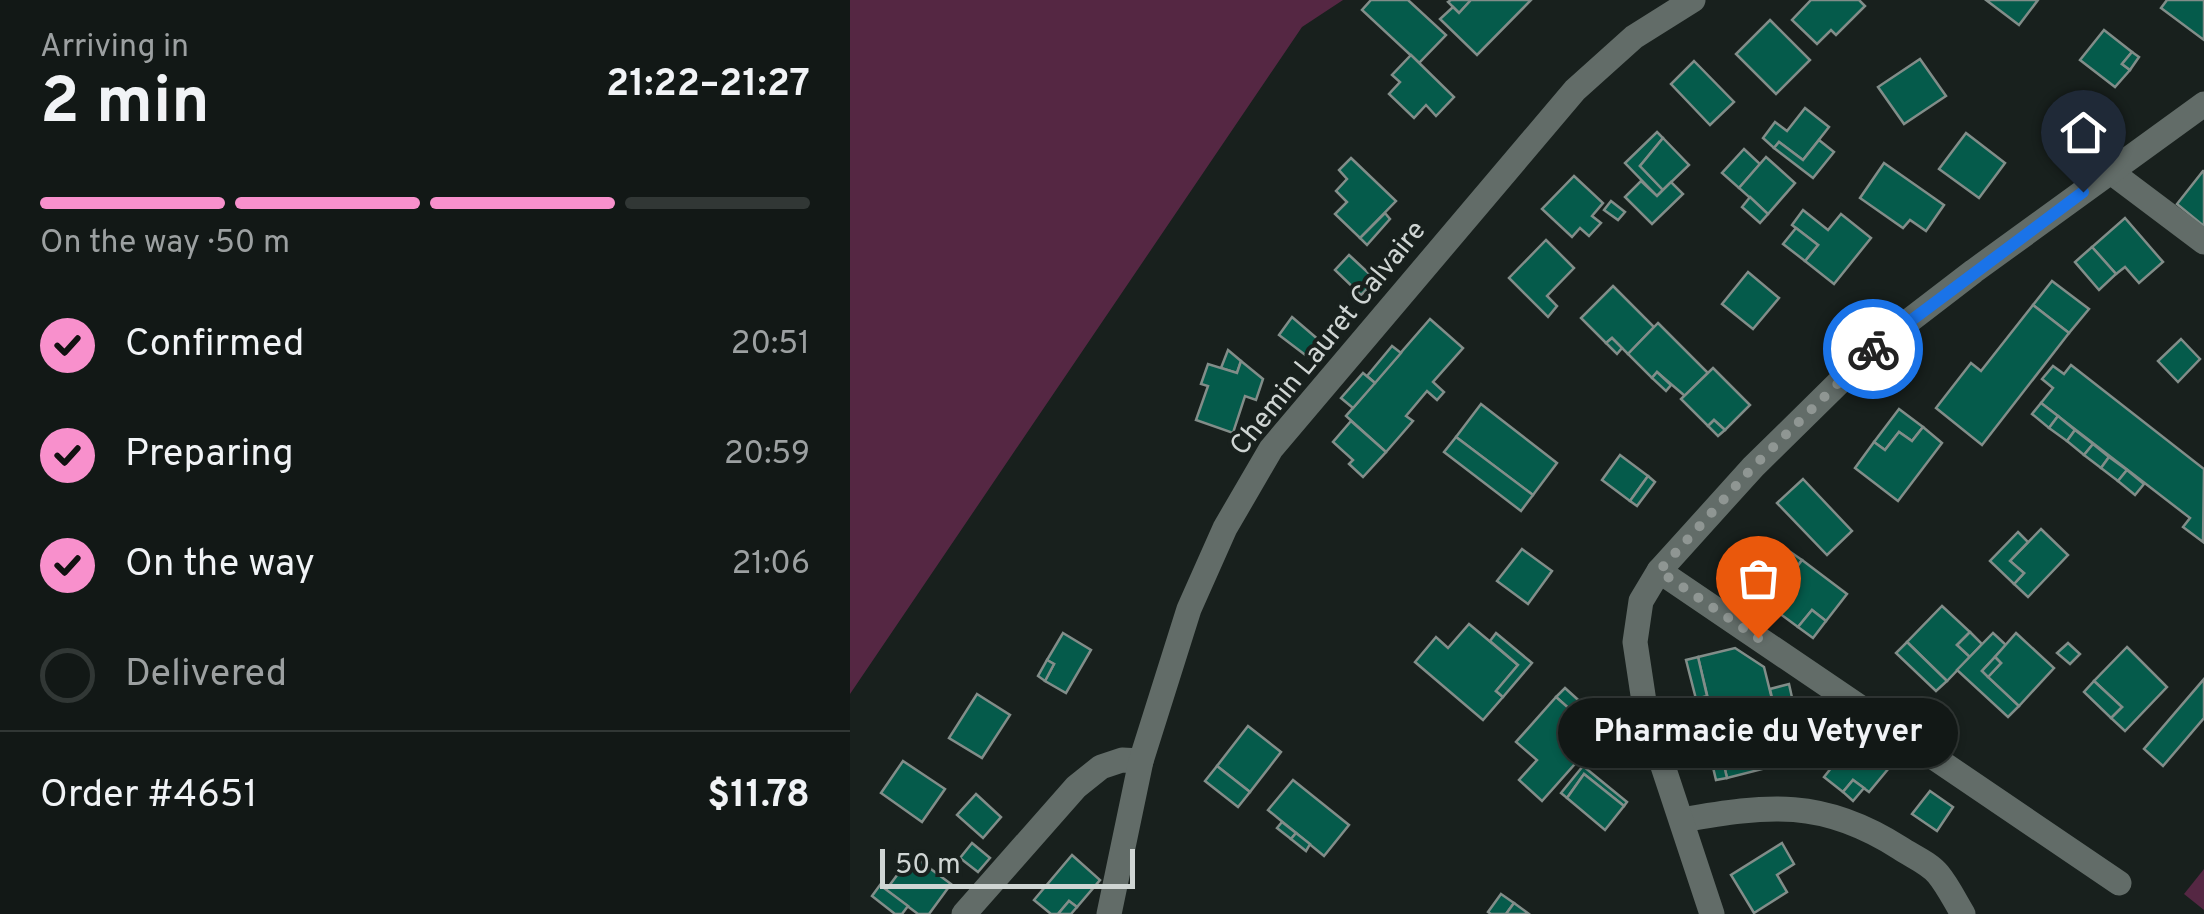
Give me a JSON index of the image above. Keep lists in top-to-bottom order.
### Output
{
  "streets": {
    "street": ["Chemin Lauret Calvaire"]
  },
  "places": ["Pharmacie du Vetyver"],
  "scale_bar": "50 m",
  "page": {
    "heading": ["2 min", "Arriving in", "21:22–21:27"],
    "panel": ["Order #4651", "$11.78"],
    "bar": "On the way · 50 m",
    "list": [
      ["Confirmed", "20:51"],
      ["Preparing", "20:59"],
      ["On the way", "21:06"],
      "Delivered"
    ],
    "bubble": "Pharmacie du Vetyver",
    "scale": "50 m"
  }
}
